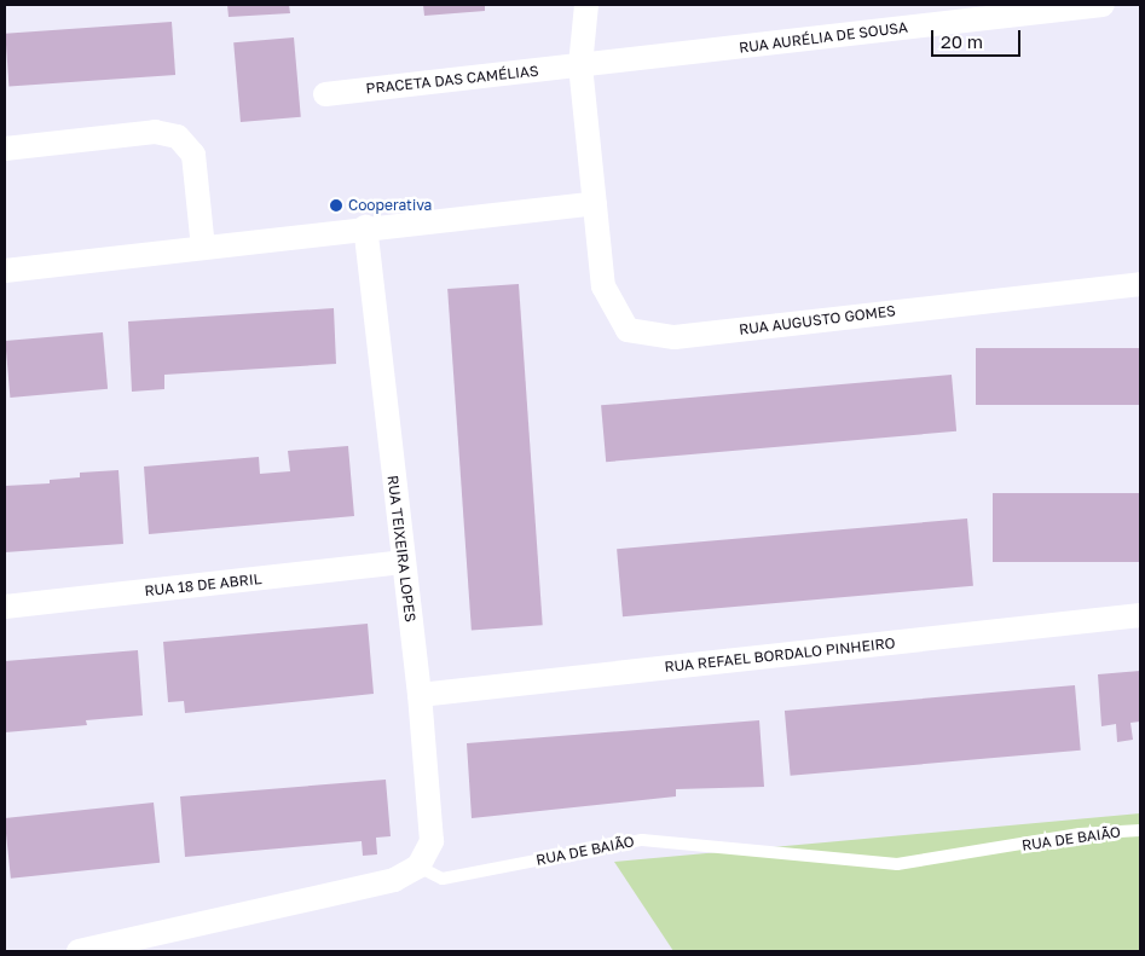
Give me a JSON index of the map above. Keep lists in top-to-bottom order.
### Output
{
  "streets": {
    "street": [
      "RUA AURÉLIA DE SOUSA",
      "PRACETA DAS CAMÉLIAS",
      "RUA AUGUSTO GOMES",
      "RUA TEIXEIRA LOPES",
      "RUA 18 DE ABRIL",
      "RUA REFAEL BORDALO PINHEIRO"
    ],
    "lane": ["RUA DE BAIÃO"]
  },
  "crossings": [
    ["RUA AURÉLIA DE SOUSA", "PRACETA DAS CAMÉLIAS"],
    ["RUA TEIXEIRA LOPES", "RUA 18 DE ABRIL"],
    ["RUA TEIXEIRA LOPES", "RUA REFAEL BORDALO PINHEIRO"],
    ["RUA TEIXEIRA LOPES", "RUA DE BAIÃO"]
  ],
  "places": ["Cooperativa"],
  "scale_bar": "20 m"
}
